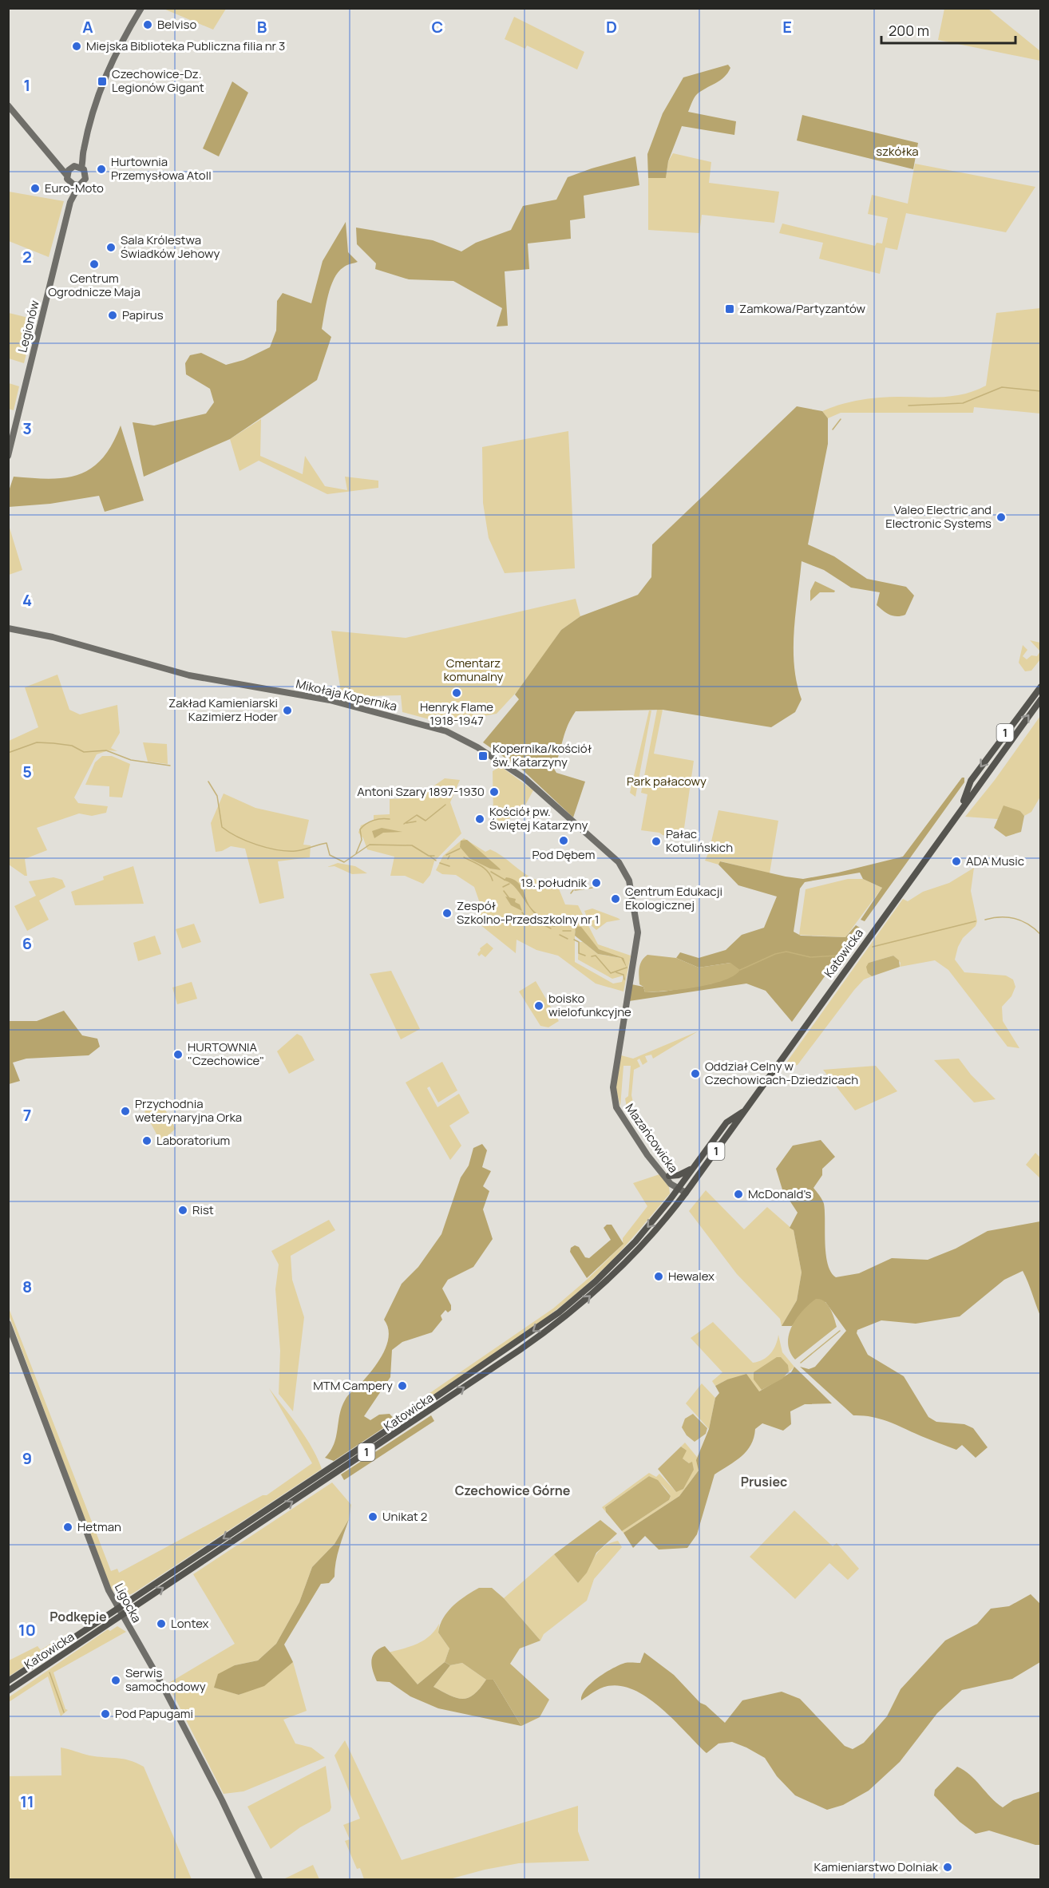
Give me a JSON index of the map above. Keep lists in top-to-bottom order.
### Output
{
  "streets": {
    "main road": ["1", "Katowicka"],
    "street": [
      "Legionów",
      "Mikołaja Kopernika",
      "Mazańcowicka",
      "Ligocka"
    ]
  },
  "crossings": [
    ["Mikołaja Kopernika", "Mazańcowicka"],
    ["Katowicka", "Mazańcowicka"],
    ["Katowicka", "Ligocka"]
  ],
  "districts": ["Prusiec", "Czechowice Górne", "Podkępie"],
  "parks": ["szkółka", "Cmentarz komunalny", "Park pałacowy"],
  "places": {
    "other": [
      "Belviso",
      "Miejska Biblioteka Publiczna filia nr 3",
      "Hurtownia Przemysłowa Atoll",
      "Euro-Moto",
      "Sala Królestwa Świadków Jehowy",
      "Centrum Ogrodnicze Maja",
      "Papirus",
      "Valeo Electric and Electronic Systems",
      "Henryk Flame 1918-1947",
      "Zakład Kamieniarski Kazimierz Hoder",
      "Antoni Szary 1897-1930",
      "Kościół pw. Świętej Katarzyny",
      "Pod Dębem",
      "Pałac Kotulińskich",
      "ADA Music",
      "19. południk",
      "Centrum Edukacji Ekologicznej",
      "Zespół Szkolno-Przedszkolny nr 1",
      "boisko wielofunkcyjne",
      "HURTOWNIA \"Czechowice\"",
      "Oddział Celny w Czechowicach-Dziedzicach",
      "Przychodnia weterynaryjna Orka",
      "Laboratorium",
      "McDonald's",
      "Rist",
      "Hewalex",
      "MTM Campery",
      "Unikat 2",
      "Hetman",
      "Lontex",
      "Serwis samochodowy",
      "Pod Papugami",
      "Kamieniarstwo Dolniak"
    ],
    "transit": ["Czechowice-Dz. Legionów Gigant", "Zamkowa/Partyzantów", "Kopernika/kościół św. Katarzyny"]
  },
  "scale_bar": "200 m",
  "grid": {
    "columns": [
      "A",
      "B",
      "C",
      "D",
      "E"
    ],
    "rows": [
      "1",
      "2",
      "3",
      "4",
      "5",
      "6",
      "7",
      "8",
      "9",
      "10",
      "11"
    ]
  }
}
